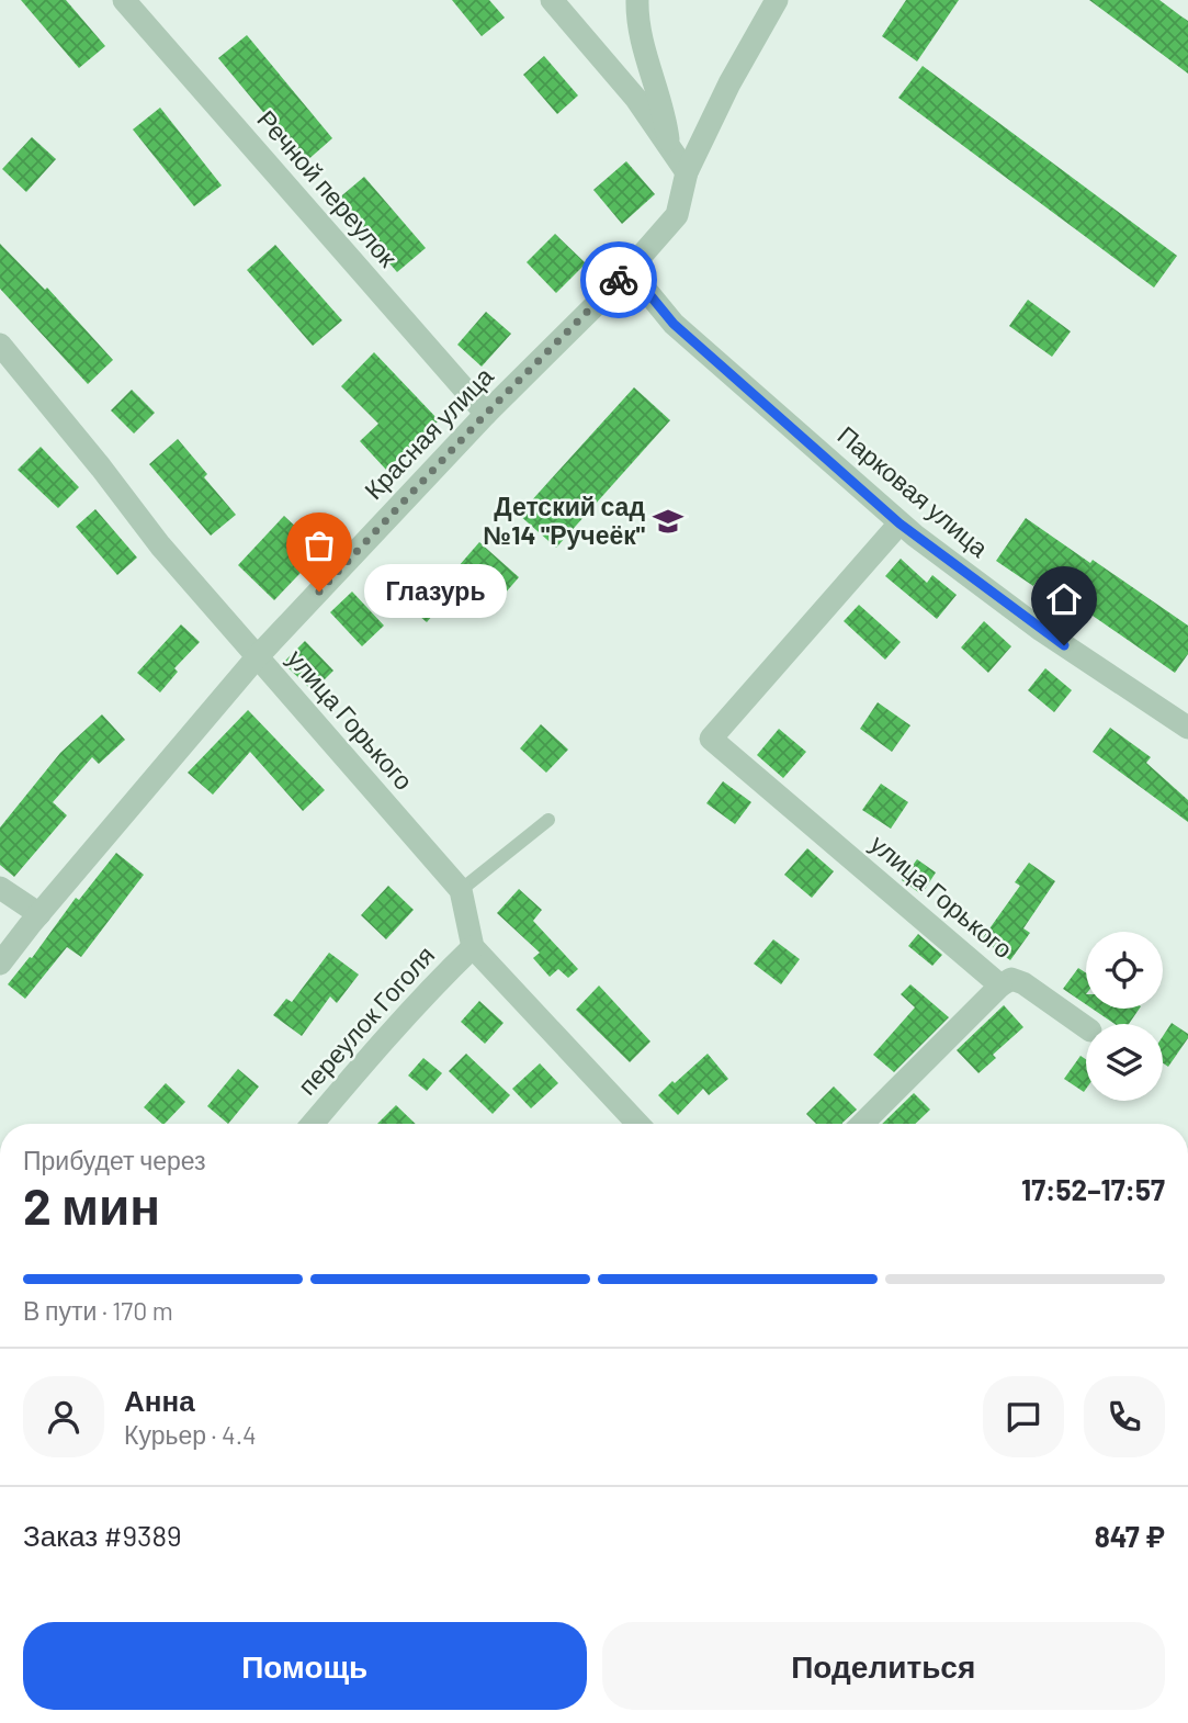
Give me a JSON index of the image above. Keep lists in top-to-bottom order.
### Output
{
  "streets": {
    "street": [
      "Речной переулок",
      "Красная улица",
      "Парковая улица",
      "улица Горького",
      "переулок Гоголя"
    ]
  },
  "crossings": [
    ["Речной переулок", "Красная улица"],
    ["Красная улица", "Парковая улица"],
    ["Красная улица", "улица Горького"],
    ["Парковая улица", "улица Горького"],
    ["улица Горького", "переулок Гоголя"]
  ],
  "places": {
    "school or university": ["Детский сад №14 \"Ручеёк\""],
    "other": ["Глазурь"]
  },
  "page": {
    "bubble": "Глазурь",
    "heading": ["2 мин", "Прибудет через", "17:52–17:57"],
    "panel": [
      "Анна",
      "Курьер · 4.4",
      "Заказ #9389",
      "847 ₽"
    ],
    "bar": "В пути · 170 m",
    "buttons": ["Помощь", "Поделиться"]
  }
}
